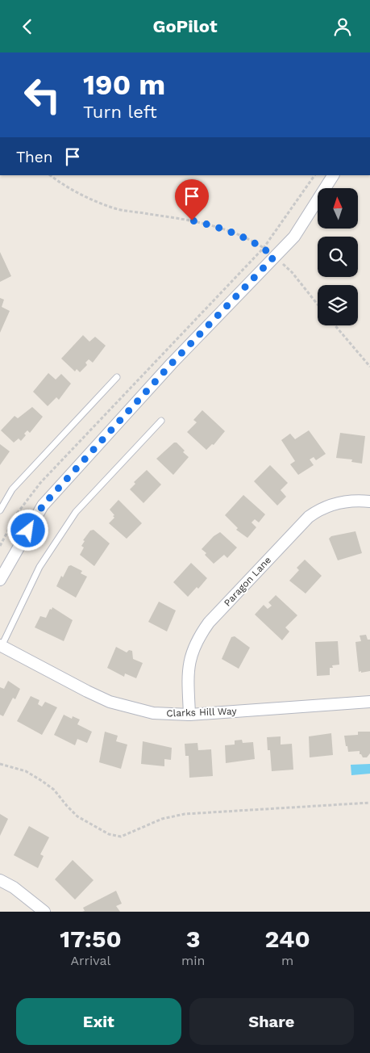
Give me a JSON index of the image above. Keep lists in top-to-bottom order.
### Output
{
  "streets": {
    "street": ["Paragon Lane", "Clarks Hill Way"]
  },
  "crossings": [
    ["Paragon Lane", "Clarks Hill Way"]
  ],
  "north": "top",
  "page": {
    "header": "GoPilot",
    "turn": ["190 m", "Turn left"],
    "then": "Then",
    "eta": [
      "17:50",
      "Arrival",
      "3",
      "min",
      "240",
      "m"
    ],
    "buttons": ["Exit", "Share"]
  }
}
